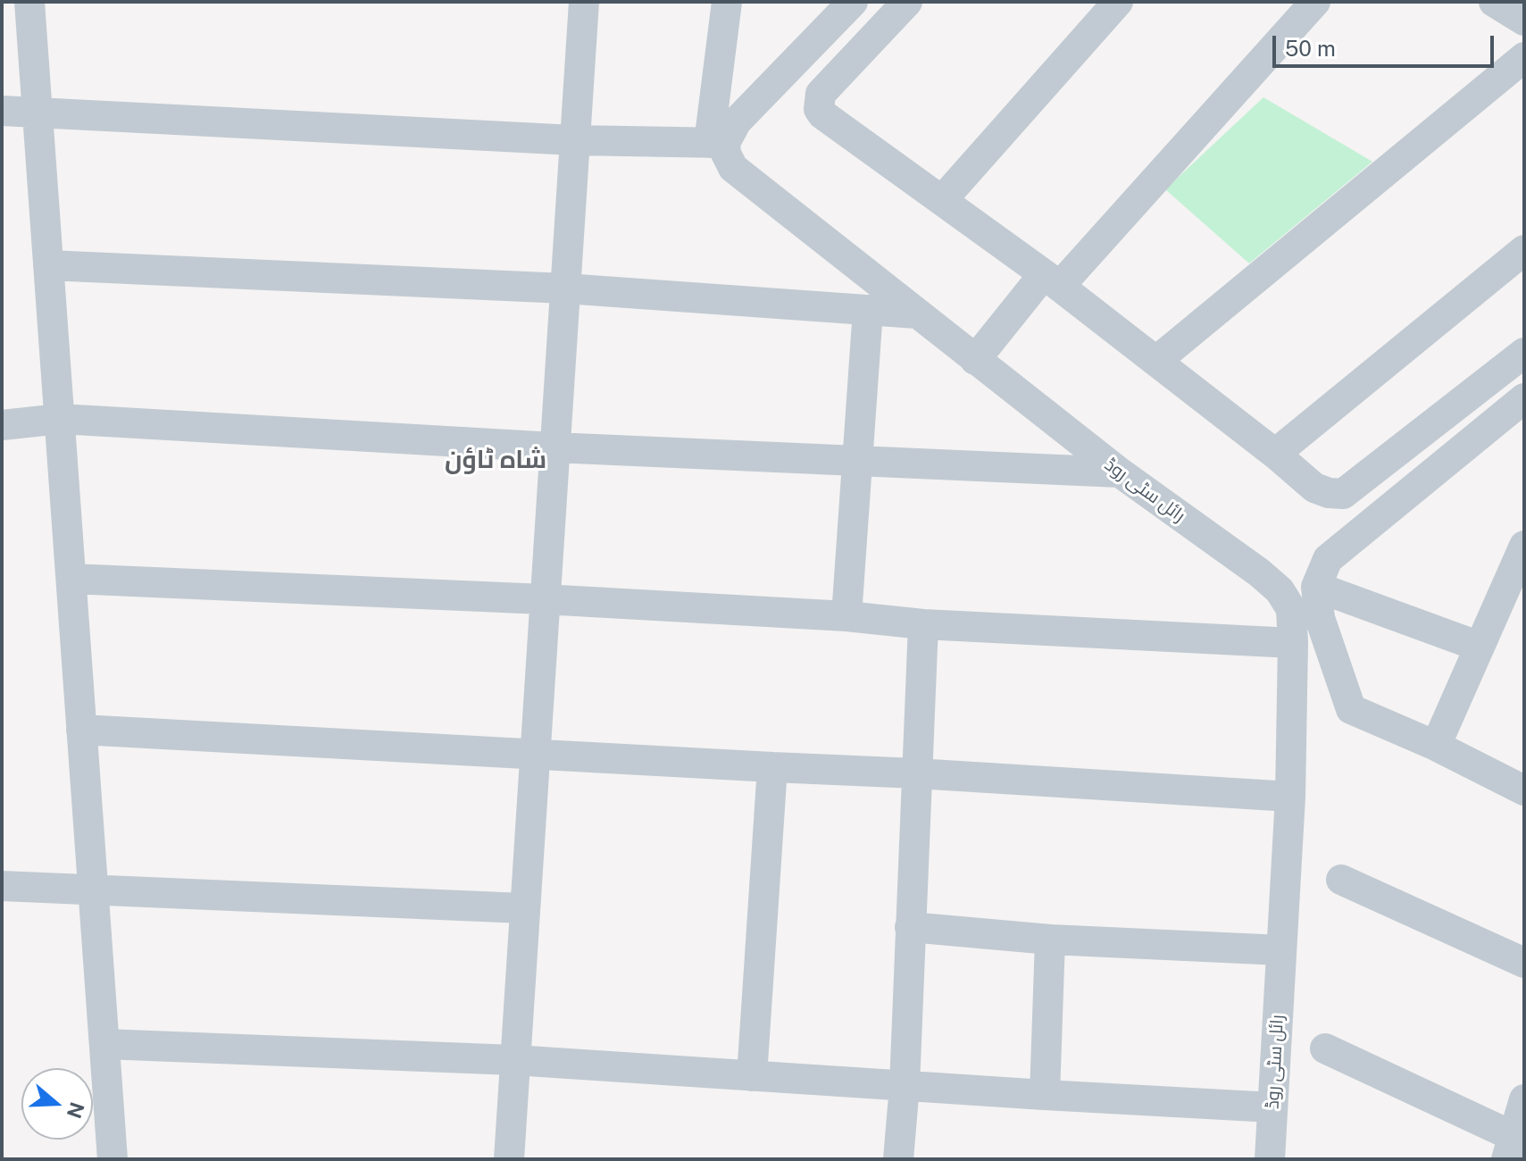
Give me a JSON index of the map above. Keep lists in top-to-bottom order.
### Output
{
  "streets": {
    "street": ["رائل سٹی روڈ"]
  },
  "districts": ["شاہ ٹاؤن"],
  "scale_bar": "50 m",
  "north": "right"
}
